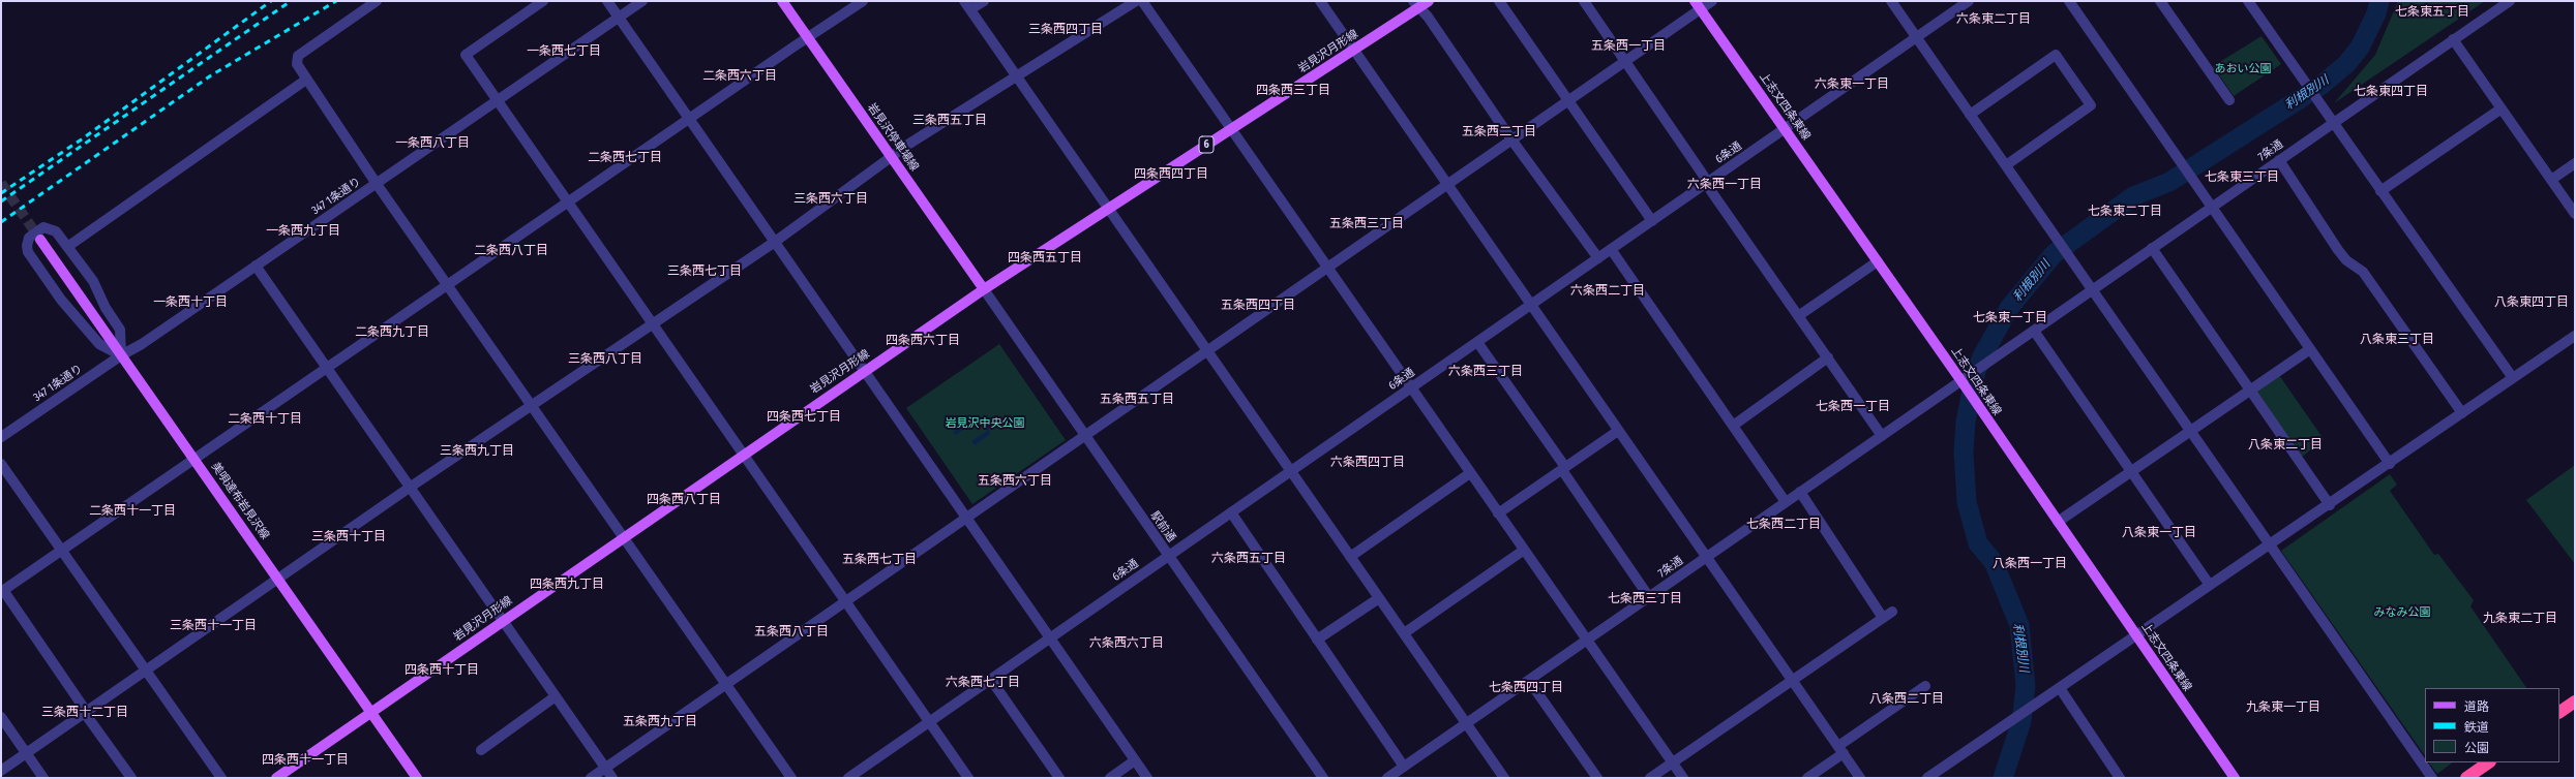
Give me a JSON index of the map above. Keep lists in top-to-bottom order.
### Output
{
  "streets": {
    "main road": [
      "岩見沢月形線",
      "上志文四条東線",
      "岩見沢停車場線",
      "6",
      "美唄達布岩見沢線"
    ],
    "street": [
      "7条通",
      "6条通",
      "347 1条通り",
      "駅前通"
    ]
  },
  "crossings": [
    ["岩見沢月形線", "岩見沢停車場線"],
    ["岩見沢月形線", "美唄達布岩見沢線"],
    ["岩見沢月形線", "駅前通"],
    ["上志文四条東線", "7条通"],
    ["上志文四条東線", "6条通"],
    ["岩見沢停車場線", "駅前通"],
    ["6条通", "駅前通"],
    ["347 1条通り", "美唄達布岩見沢線"]
  ],
  "districts": [
    "七条東五丁目",
    "六条東二丁目",
    "三条西四丁目",
    "五条西一丁目",
    "一条西七丁目",
    "二条西六丁目",
    "六条東一丁目",
    "四条西三丁目",
    "七条東四丁目",
    "三条西五丁目",
    "五条西二丁目",
    "一条西八丁目",
    "二条西七丁目",
    "四条西四丁目",
    "七条東三丁目",
    "六条西一丁目",
    "三条西六丁目",
    "七条東二丁目",
    "五条西三丁目",
    "一条西九丁目",
    "二条西八丁目",
    "四条西五丁目",
    "三条西七丁目",
    "六条西二丁目",
    "一条西十丁目",
    "八条東四丁目",
    "五条西四丁目",
    "七条東一丁目",
    "二条西九丁目",
    "八条東三丁目",
    "四条西六丁目",
    "三条西八丁目",
    "六条西三丁目",
    "五条西五丁目",
    "七条西一丁目",
    "四条西七丁目",
    "二条西十丁目",
    "八条東二丁目",
    "三条西九丁目",
    "六条西四丁目",
    "五条西六丁目",
    "四条西八丁目",
    "二条西十一丁目",
    "七条西二丁目",
    "八条東一丁目",
    "三条西十丁目",
    "六条西五丁目",
    "五条西七丁目",
    "八条西一丁目",
    "四条西九丁目",
    "七条西三丁目",
    "九条東二丁目",
    "三条西十一丁目",
    "五条西八丁目",
    "六条西六丁目",
    "四条西十丁目",
    "六条西七丁目",
    "七条西四丁目",
    "八条西二丁目",
    "九条東一丁目",
    "三条西十二丁目",
    "五条西九丁目",
    "四条西十一丁目"
  ],
  "water": ["利根別川"],
  "parks": ["あおい公園", "岩見沢中央公園", "みなみ公園"],
  "legend": ["道路", "鉄道", "公園"]
}
